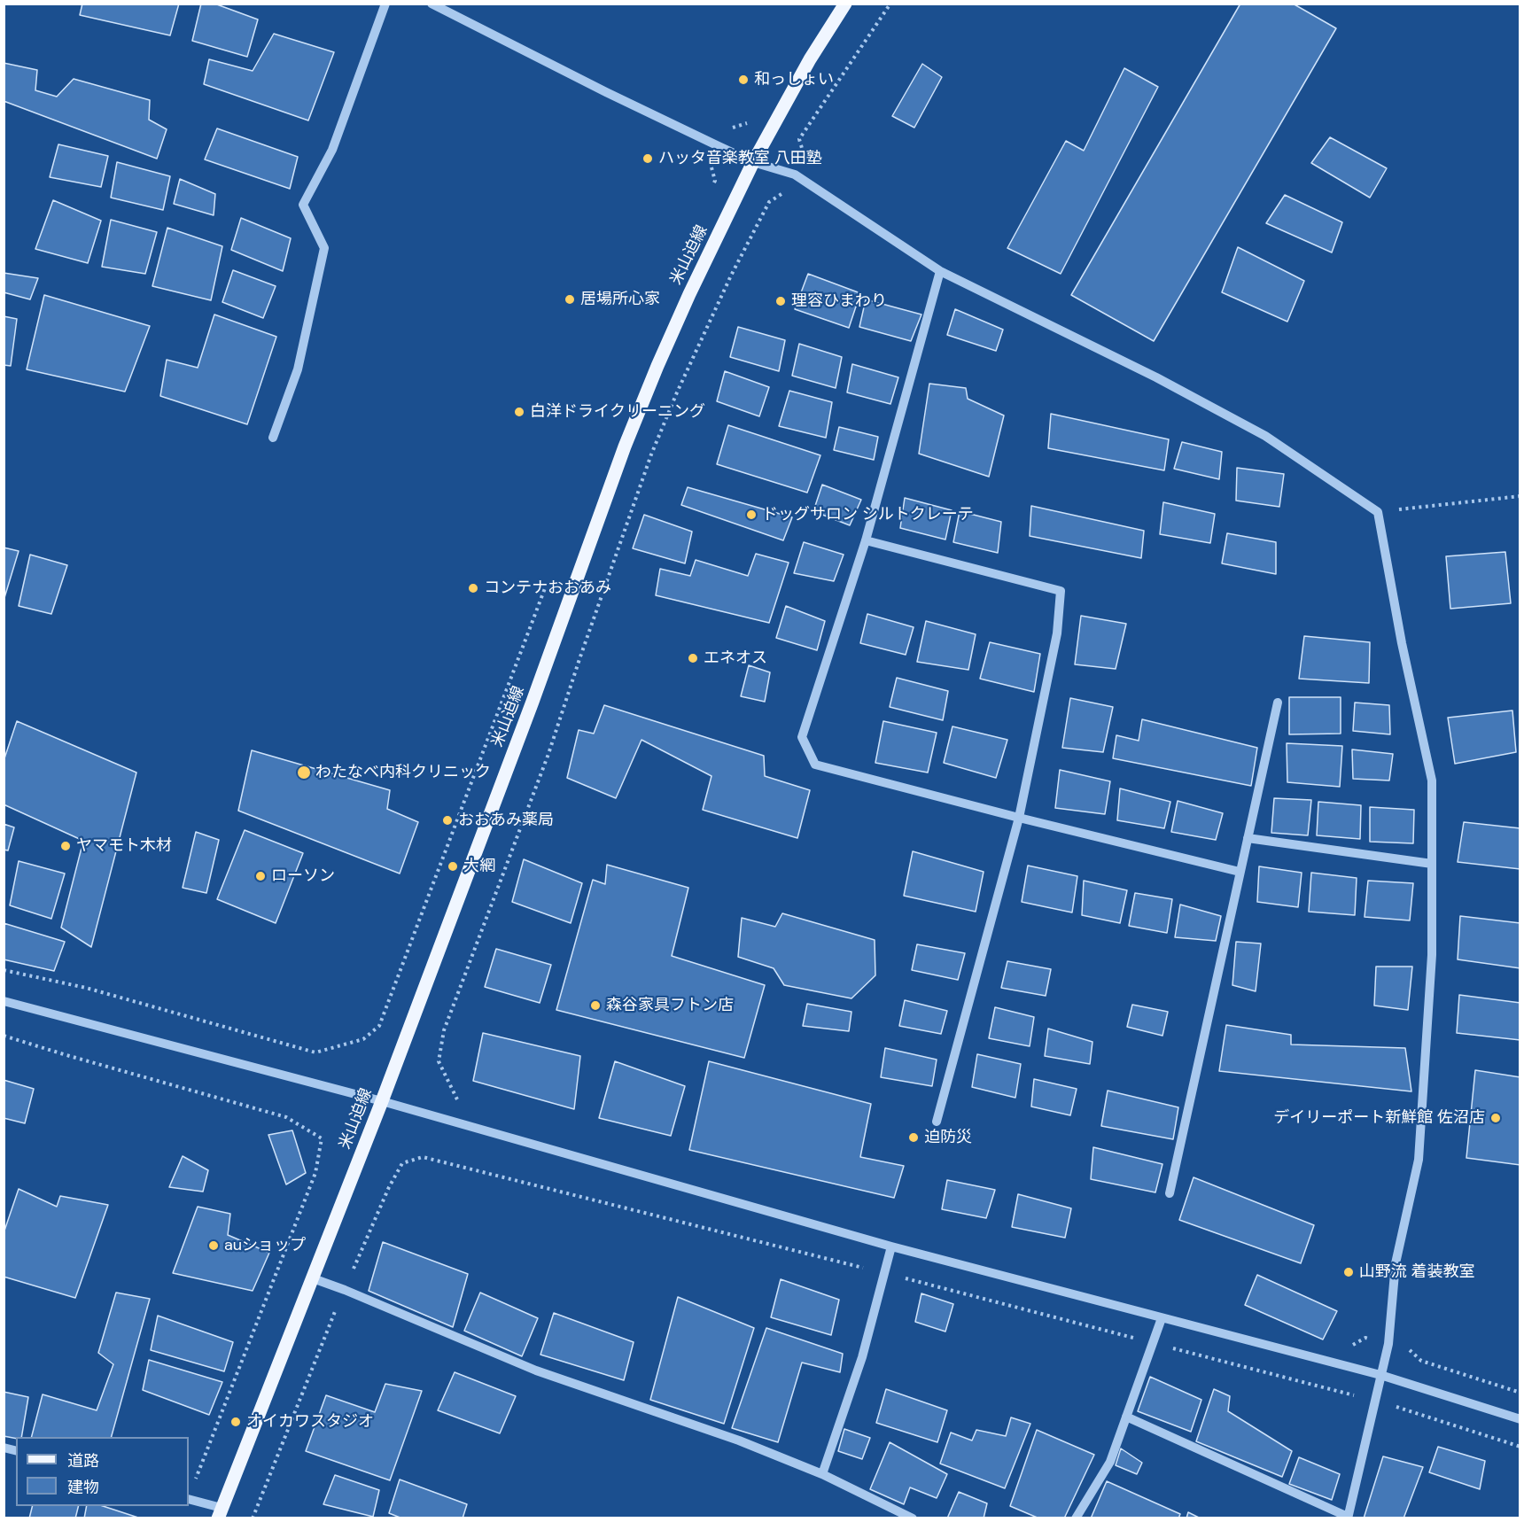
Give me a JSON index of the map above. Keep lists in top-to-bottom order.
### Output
{
  "streets": {
    "main road": ["米山迫線"]
  },
  "places": [
    "和っしょい",
    "ハッタ音楽教室 八田塾",
    "居場所心家",
    "理容ひまわり",
    "白洋ドライクリーニング",
    "ドッグサロン シルトクレーテ",
    "コンテナおおあみ",
    "エネオス",
    "わたなべ内科クリニック",
    "おおあみ薬局",
    "ヤマモト木材",
    "大網",
    "ローソン",
    "森谷家具フトン店",
    "デイリーポート新鮮館 佐沼店",
    "迫防災",
    "auショップ",
    "山野流 着装教室",
    "オイカワスタジオ"
  ],
  "legend": ["道路", "建物"]
}
